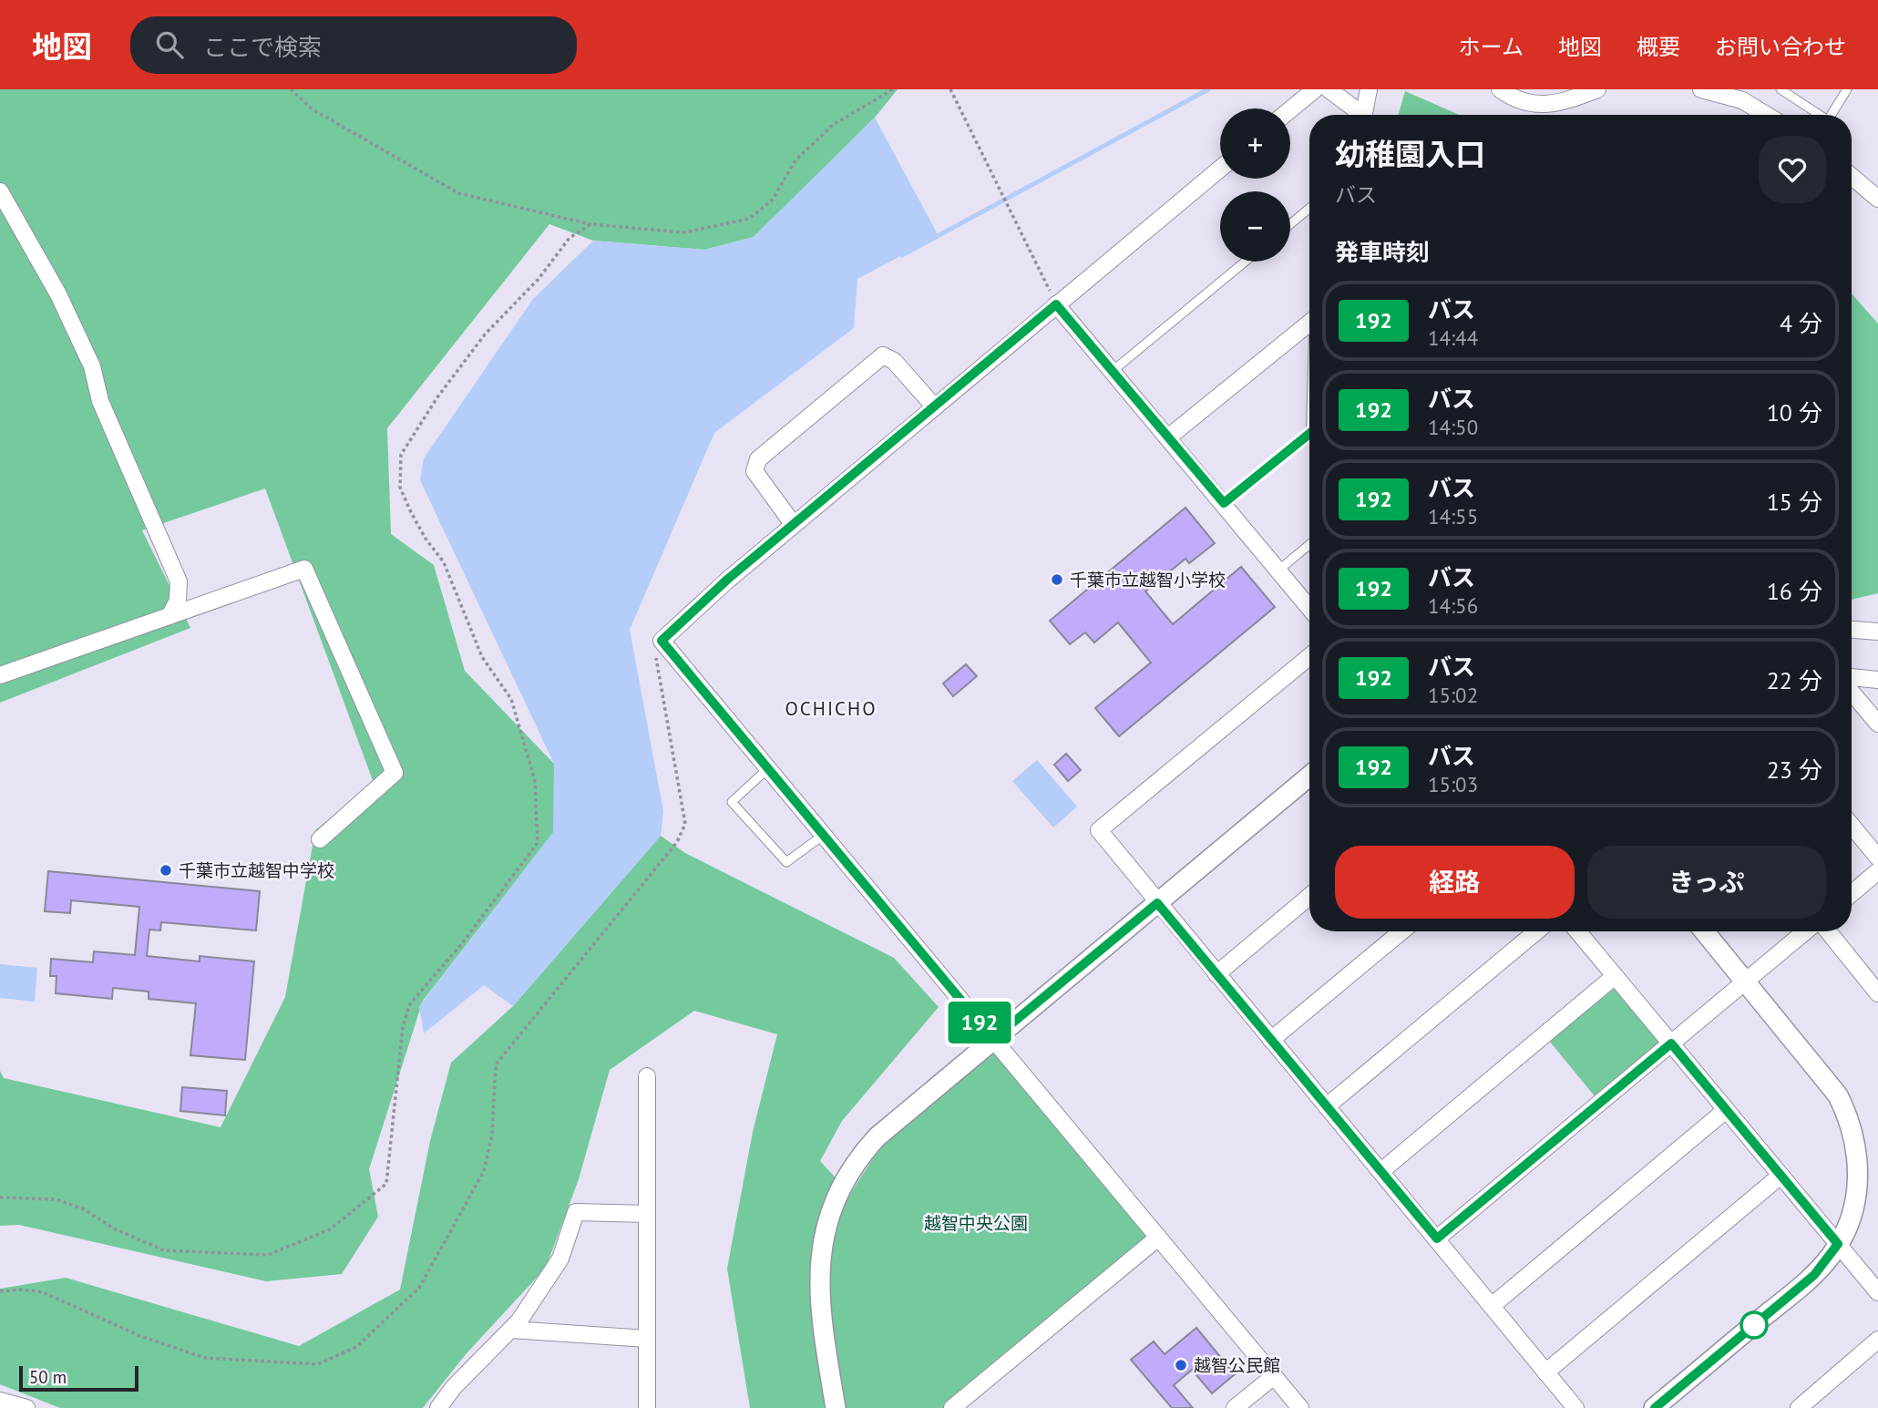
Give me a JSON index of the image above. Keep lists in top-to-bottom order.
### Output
{
  "districts": ["OCHICHO"],
  "parks": ["越智中央公園"],
  "places": ["千葉市立越智小学校", "千葉市立越智中学校", "越智公民館"],
  "lines": ["bus line 192"],
  "scale_bar": "50 m",
  "page": {
    "header": "地図",
    "search": "ここで検索",
    "nav": [
      "ホーム",
      "地図",
      "概要",
      "お問い合わせ"
    ],
    "on_map": "192",
    "map_buttons": ["+", "−"],
    "heading": [
      ["幼稚園入口", "バス"],
      "発車時刻"
    ],
    "list": [
      {
        "mark": "192",
        "name": "バス",
        "note": "14:44",
        "value": "4 分"
      },
      {
        "mark": "192",
        "name": "バス",
        "note": "14:50",
        "value": "10 分"
      },
      {
        "mark": "192",
        "name": "バス",
        "note": "14:55",
        "value": "15 分"
      },
      {
        "mark": "192",
        "name": "バス",
        "note": "14:56",
        "value": "16 分"
      },
      {
        "mark": "192",
        "name": "バス",
        "note": "15:02",
        "value": "22 分"
      },
      {
        "mark": "192",
        "name": "バス",
        "note": "15:03",
        "value": "23 分"
      }
    ],
    "buttons": ["経路", "きっぷ"],
    "scale": "50 m"
  }
}
